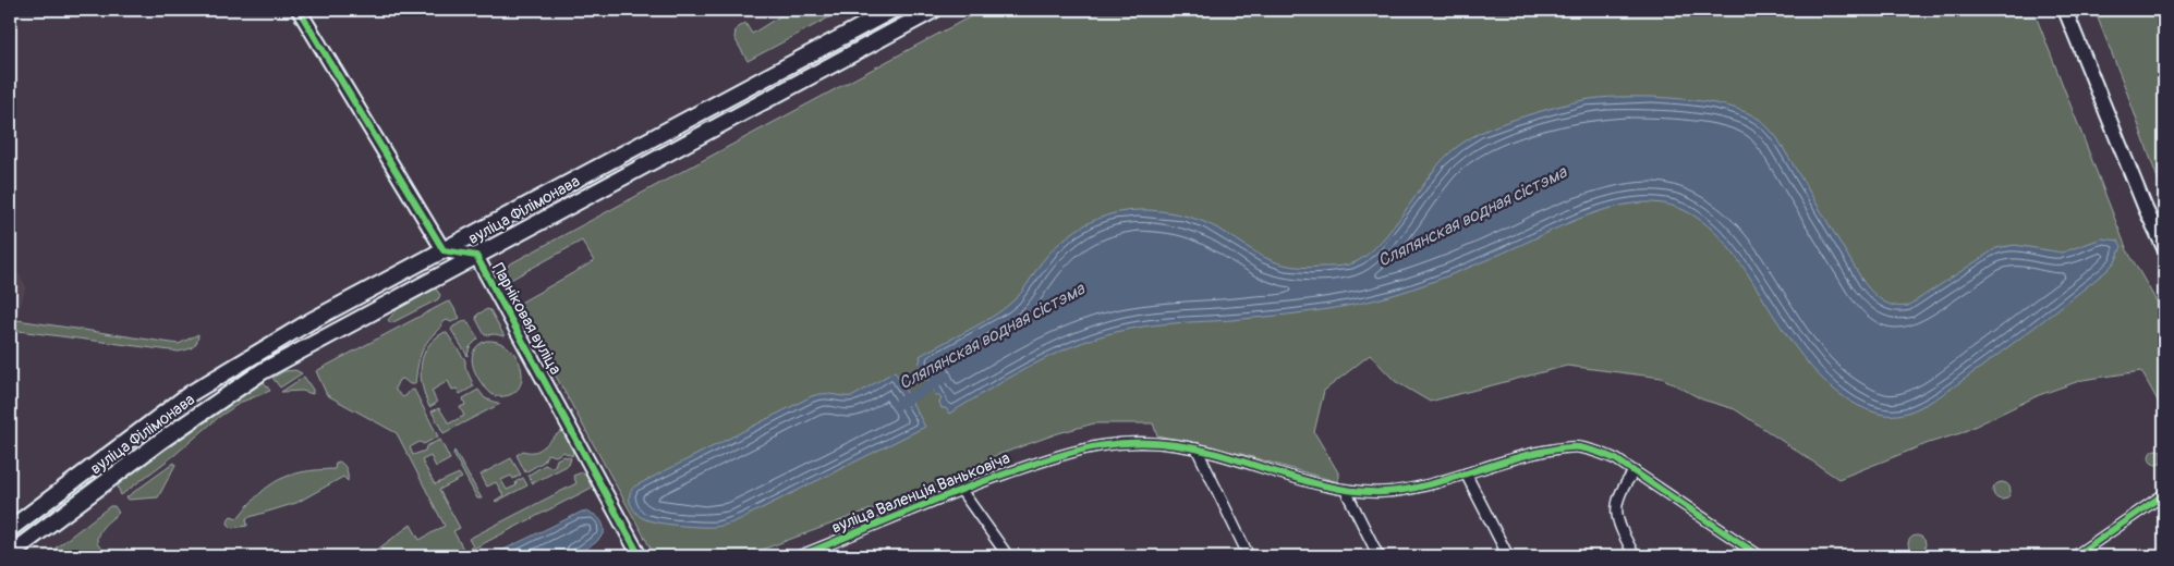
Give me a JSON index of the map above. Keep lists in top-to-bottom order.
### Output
{
  "streets": {
    "main road": ["вуліца Філімонава"],
    "street": ["Парніковая вуліца", "вуліца Валенція Ваньковіча"]
  },
  "crossings": [
    ["вуліца Філімонава", "Парніковая вуліца"]
  ],
  "water": ["Сляпянская водная сістэма"]
}
